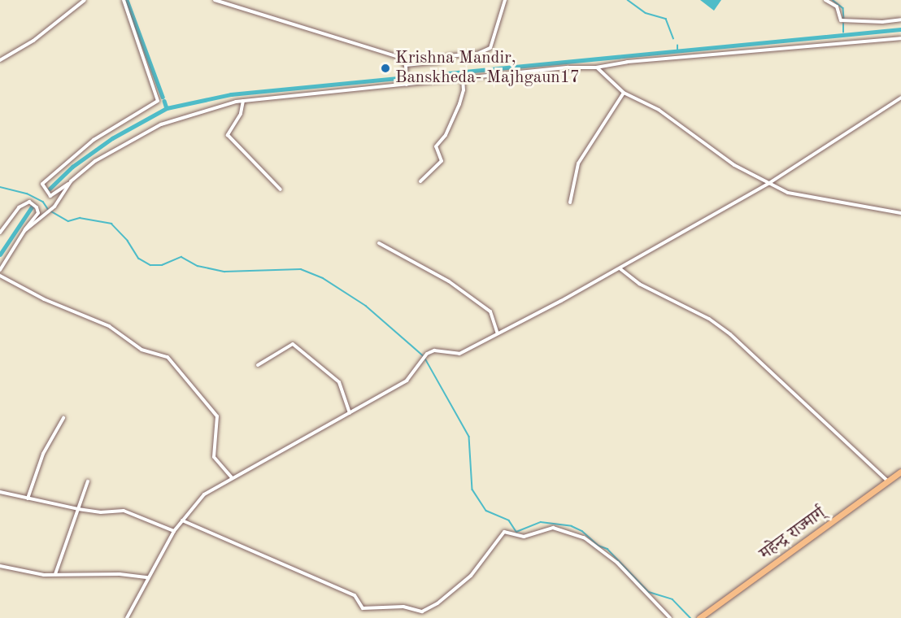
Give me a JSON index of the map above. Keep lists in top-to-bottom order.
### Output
{
  "streets": {
    "highway": ["महेन्द्र राज्मार्ग्"]
  },
  "places": ["Krishna Mandir, Banskheda- Majhgaun17"]
}
